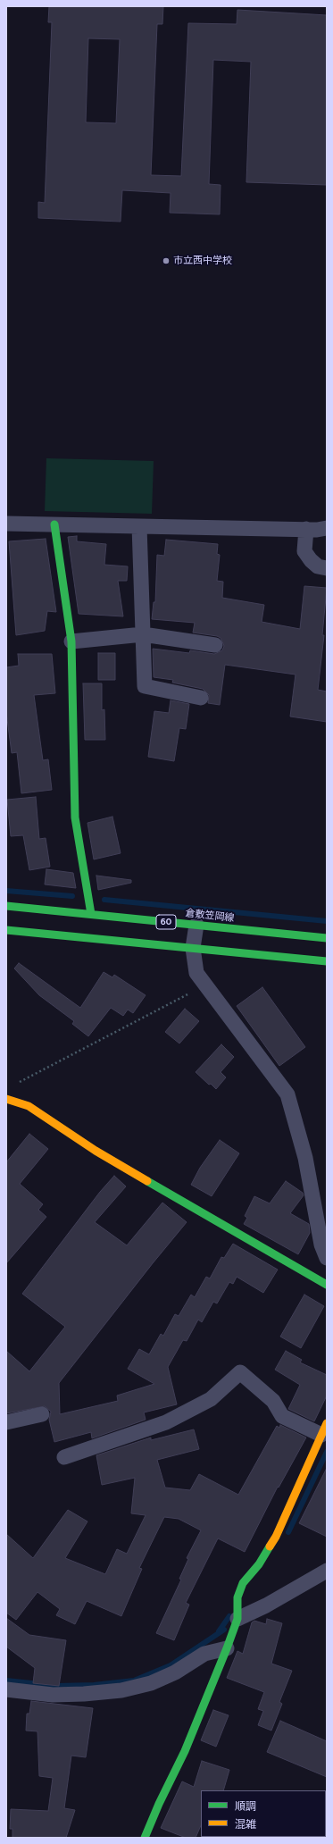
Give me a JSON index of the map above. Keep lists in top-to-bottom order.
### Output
{
  "streets": {
    "street": ["倉敷笠岡線", "60"]
  },
  "places": ["市立西中学校"],
  "legend": ["順調", "混雑"]
}
